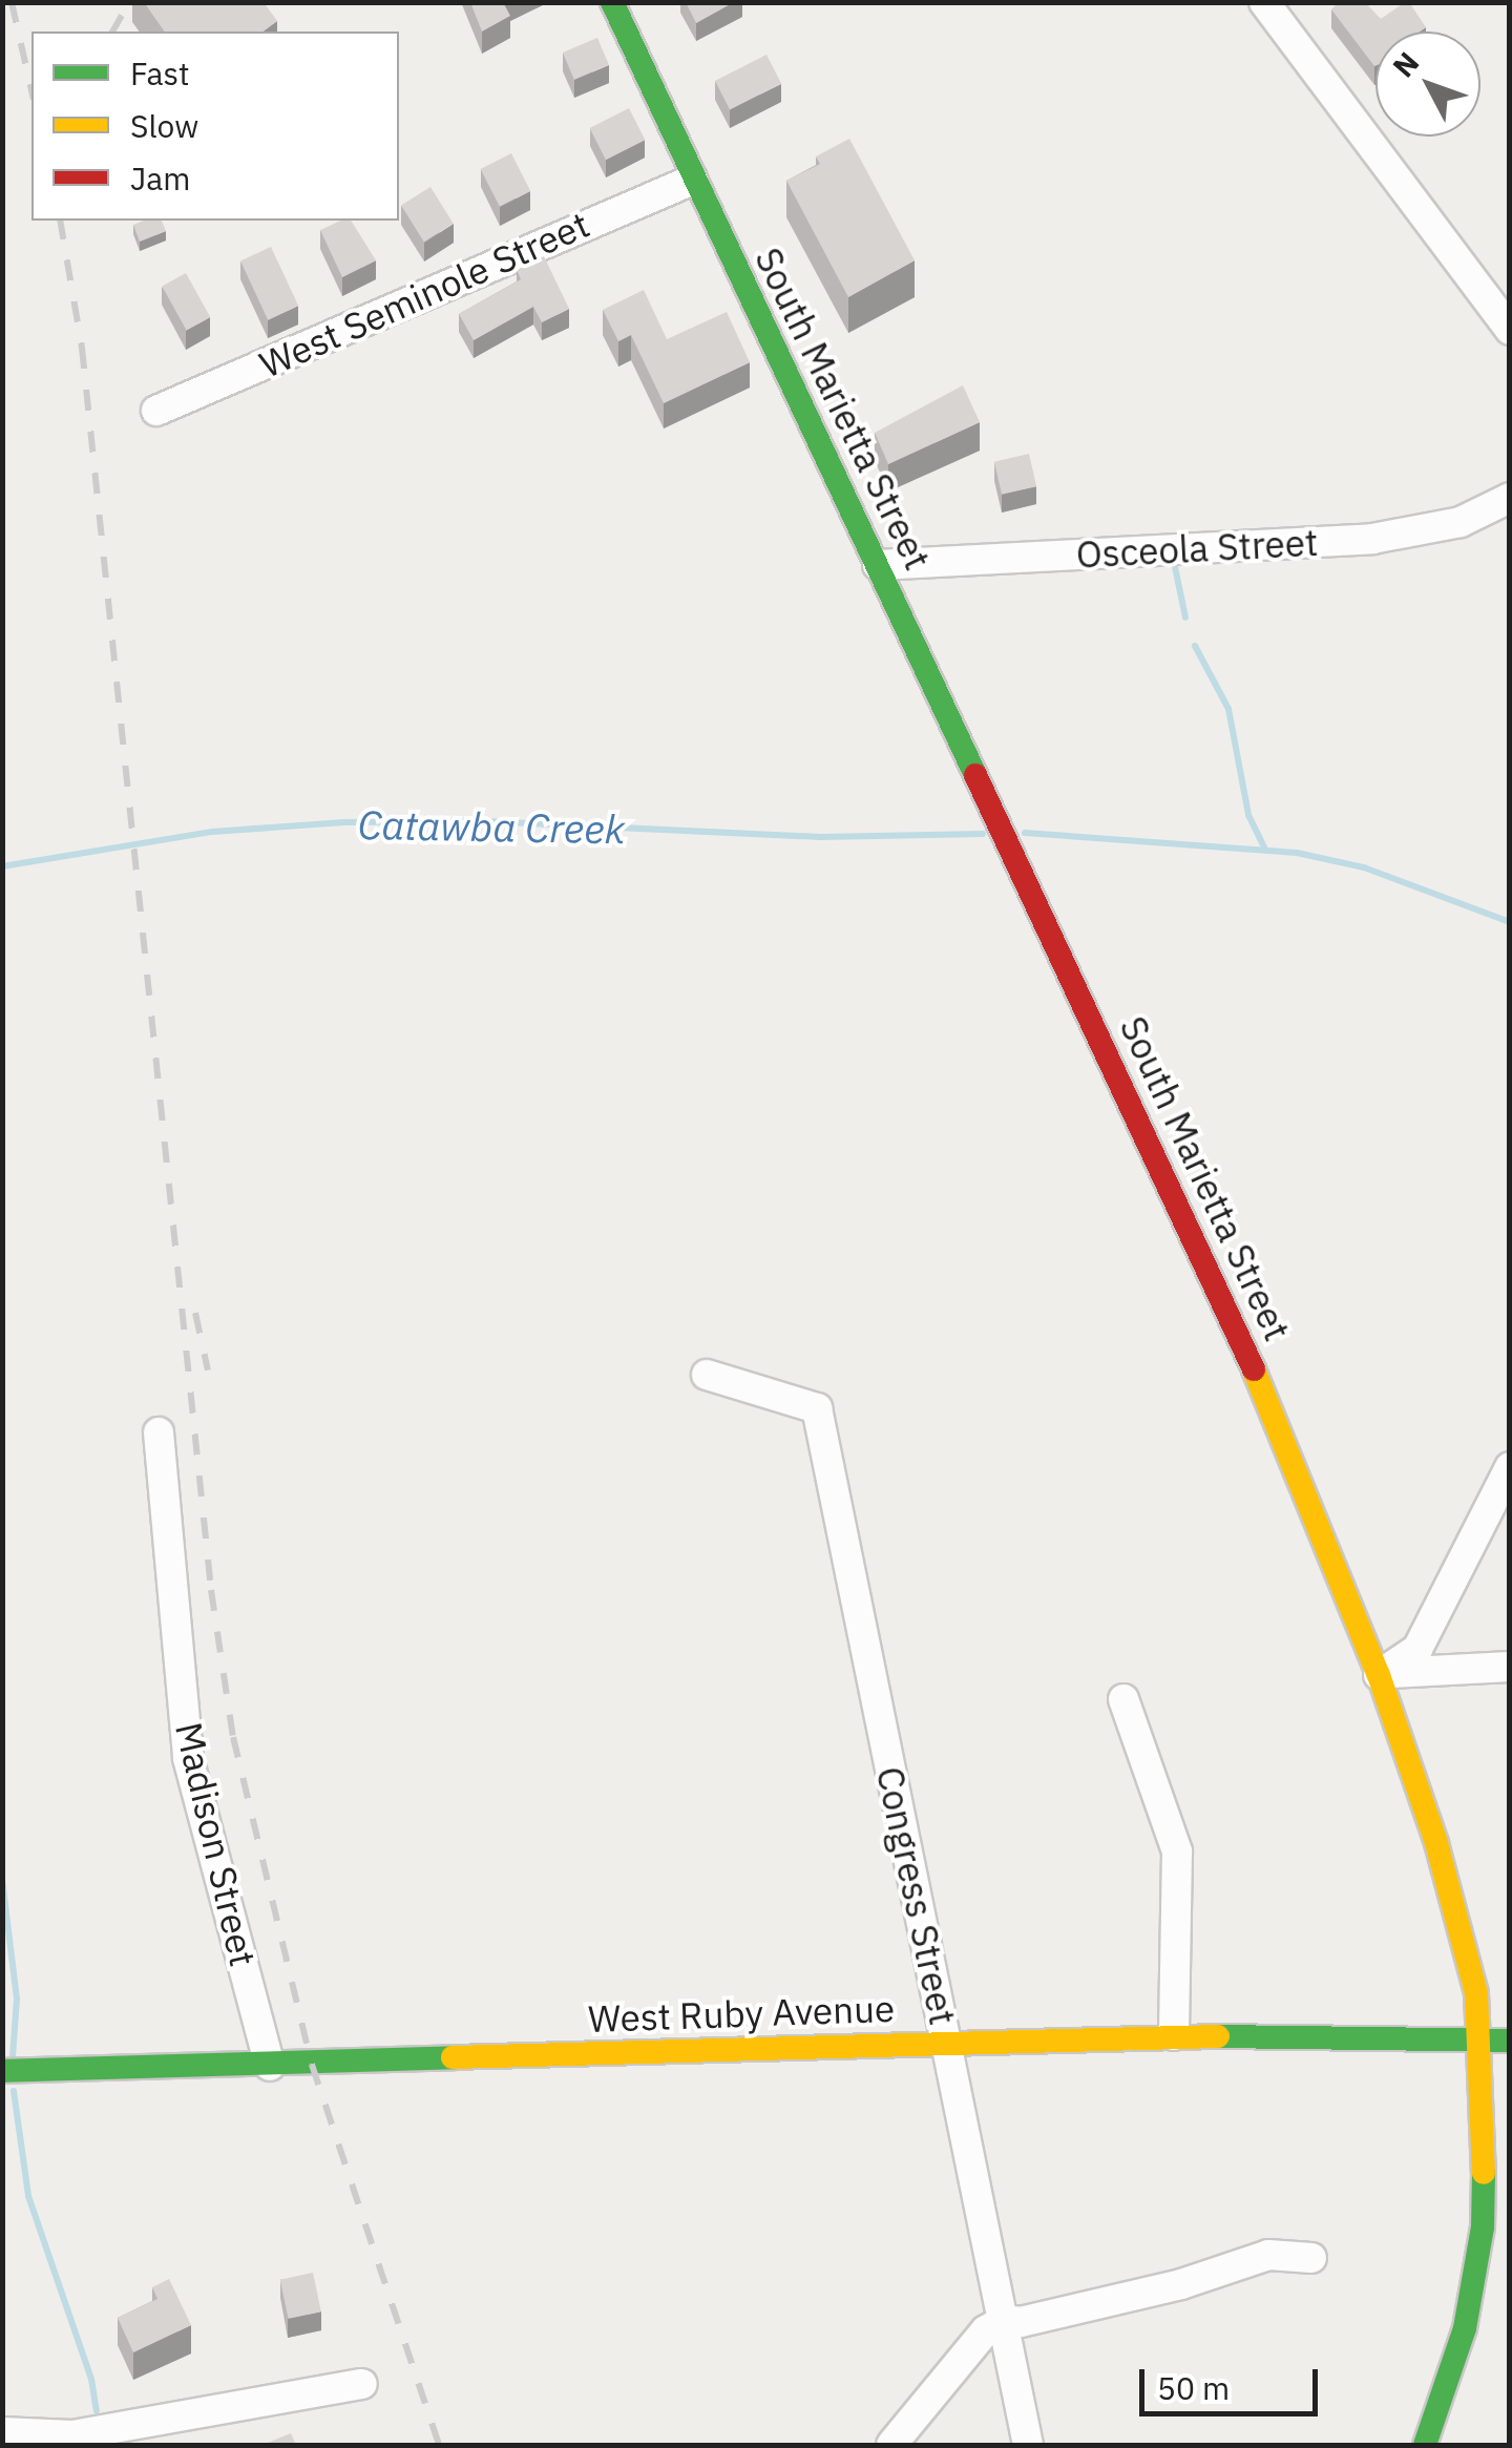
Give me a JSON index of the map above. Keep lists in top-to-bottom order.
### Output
{
  "streets": {
    "street": [
      "West Seminole Street",
      "South Marietta Street",
      "Osceola Street",
      "Madison Street",
      "Congress Street",
      "West Ruby Avenue"
    ]
  },
  "crossings": [
    ["West Seminole Street", "South Marietta Street"],
    ["South Marietta Street", "Osceola Street"],
    ["South Marietta Street", "West Ruby Avenue"],
    ["Madison Street", "West Ruby Avenue"],
    ["Congress Street", "West Ruby Avenue"]
  ],
  "water": ["Catawba Creek"],
  "legend": ["Fast", "Slow", "Jam"],
  "scale_bar": "50 m",
  "north": "top left"
}
